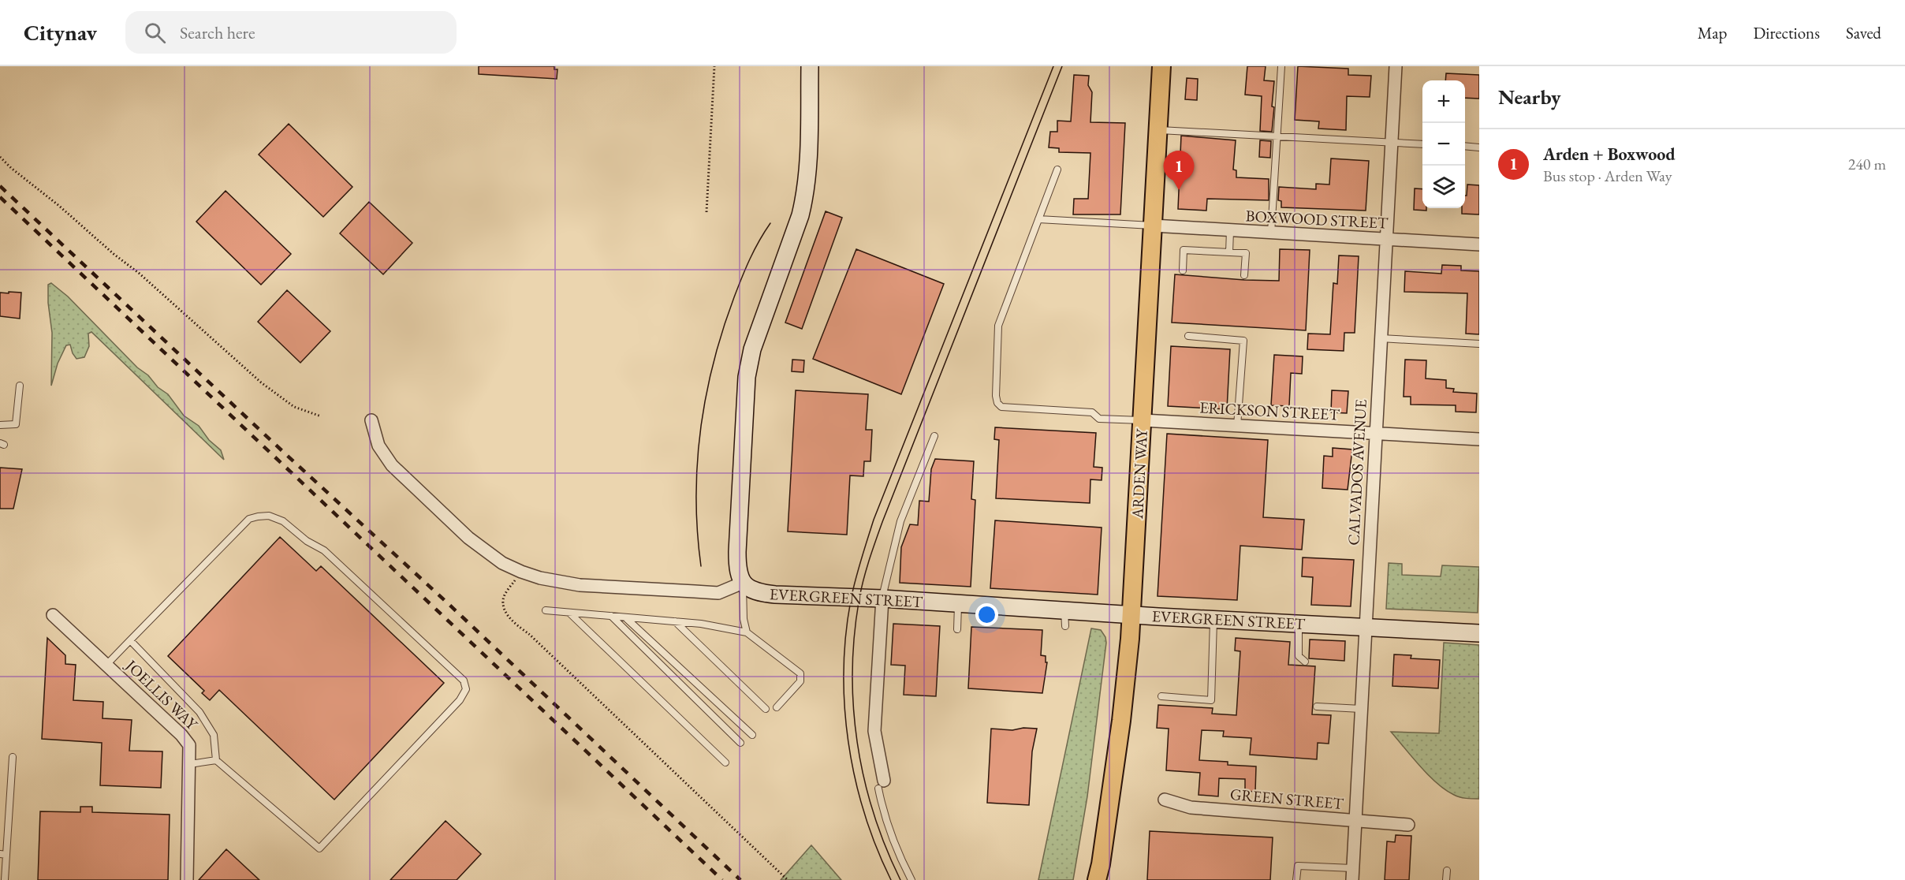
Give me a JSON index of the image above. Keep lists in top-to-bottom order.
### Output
{
  "streets": {
    "main road": ["ARDEN WAY"],
    "street": [
      "BOXWOOD STREET",
      "ERICKSON STREET",
      "CALVADOS AVENUE",
      "EVERGREEN STREET",
      "JOELLIS WAY",
      "GREEN STREET"
    ]
  },
  "crossings": [
    ["BOXWOOD STREET", "CALVADOS AVENUE"],
    ["BOXWOOD STREET", "ARDEN WAY"],
    ["ERICKSON STREET", "CALVADOS AVENUE"],
    ["ERICKSON STREET", "ARDEN WAY"],
    ["CALVADOS AVENUE", "EVERGREEN STREET"],
    ["CALVADOS AVENUE", "GREEN STREET"],
    ["ARDEN WAY", "EVERGREEN STREET"]
  ],
  "page": {
    "header": "Citynav",
    "search": "Search here",
    "nav": ["Map", "Directions", "Saved"],
    "heading": "Nearby",
    "map_buttons": ["+", "−"],
    "list": [
      {
        "mark": "1",
        "name": "Arden + Boxwood",
        "note": "Bus stop · Arden Way",
        "value": "240 m"
      }
    ],
    "pins": "1"
  }
}
